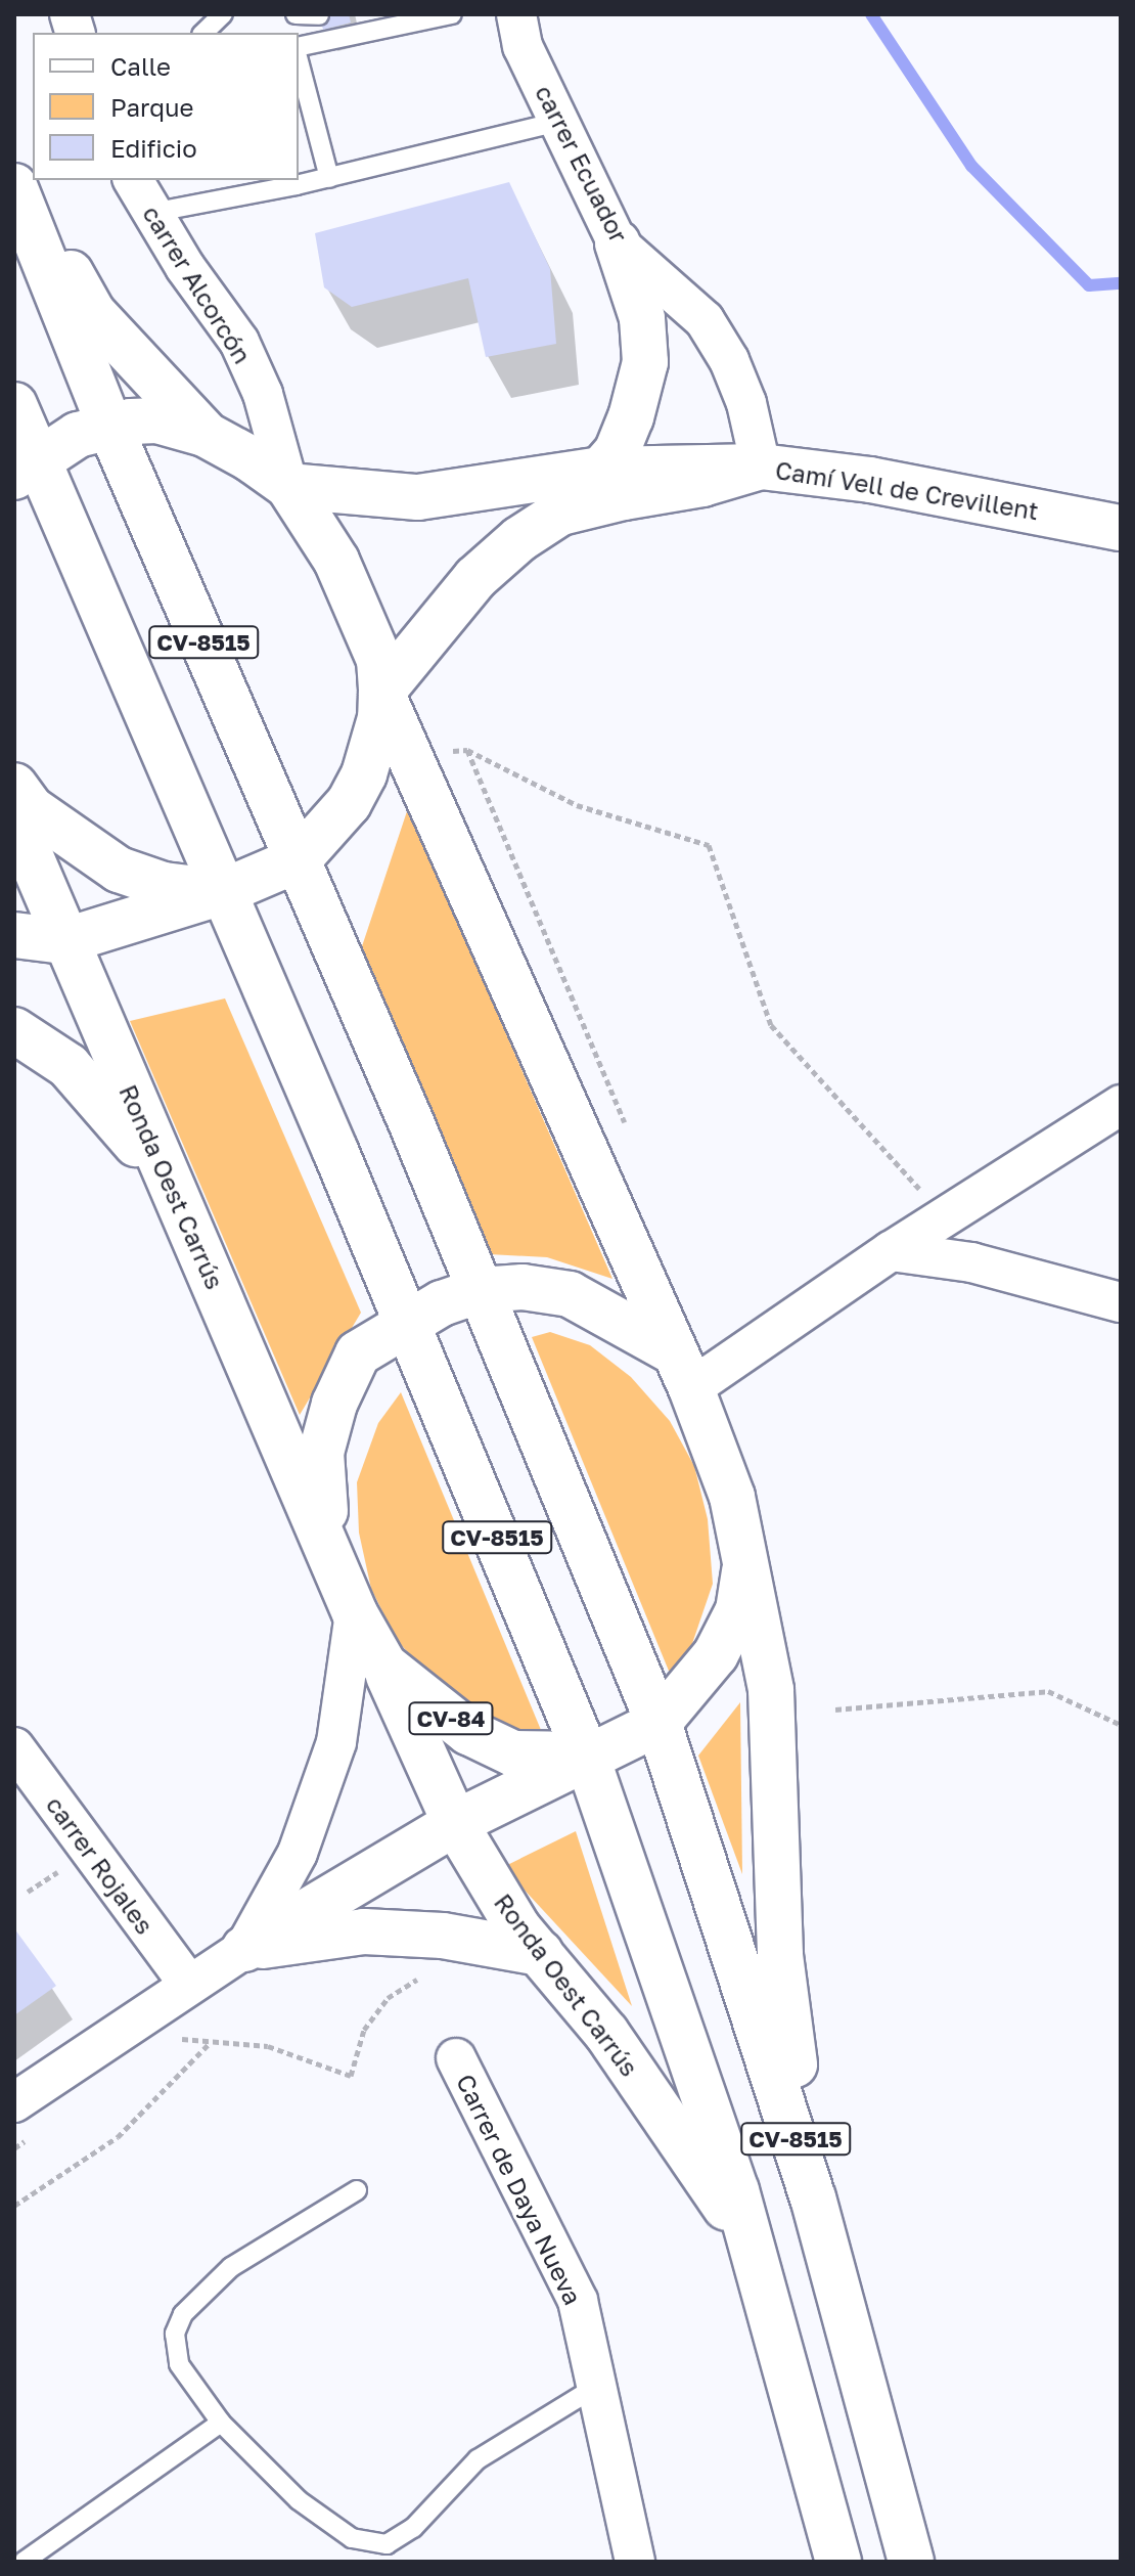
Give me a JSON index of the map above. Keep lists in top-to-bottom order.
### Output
{
  "streets": {
    "main road": [
      "Camí Vell de Crevillent",
      "CV-8515",
      "Ronda Oest Carrús",
      "CV-84"
    ],
    "street": [
      "carrer Ecuador",
      "carrer Alcorcón",
      "carrer Rojales",
      "Carrer de Daya Nueva"
    ]
  },
  "crossings": [
    ["carrer Ecuador", "Camí Vell de Crevillent"],
    ["carrer Alcorcón", "Ronda Oest Carrús"],
    ["Camí Vell de Crevillent", "Ronda Oest Carrús"]
  ],
  "legend": ["Calle", "Parque", "Edificio"]
}
